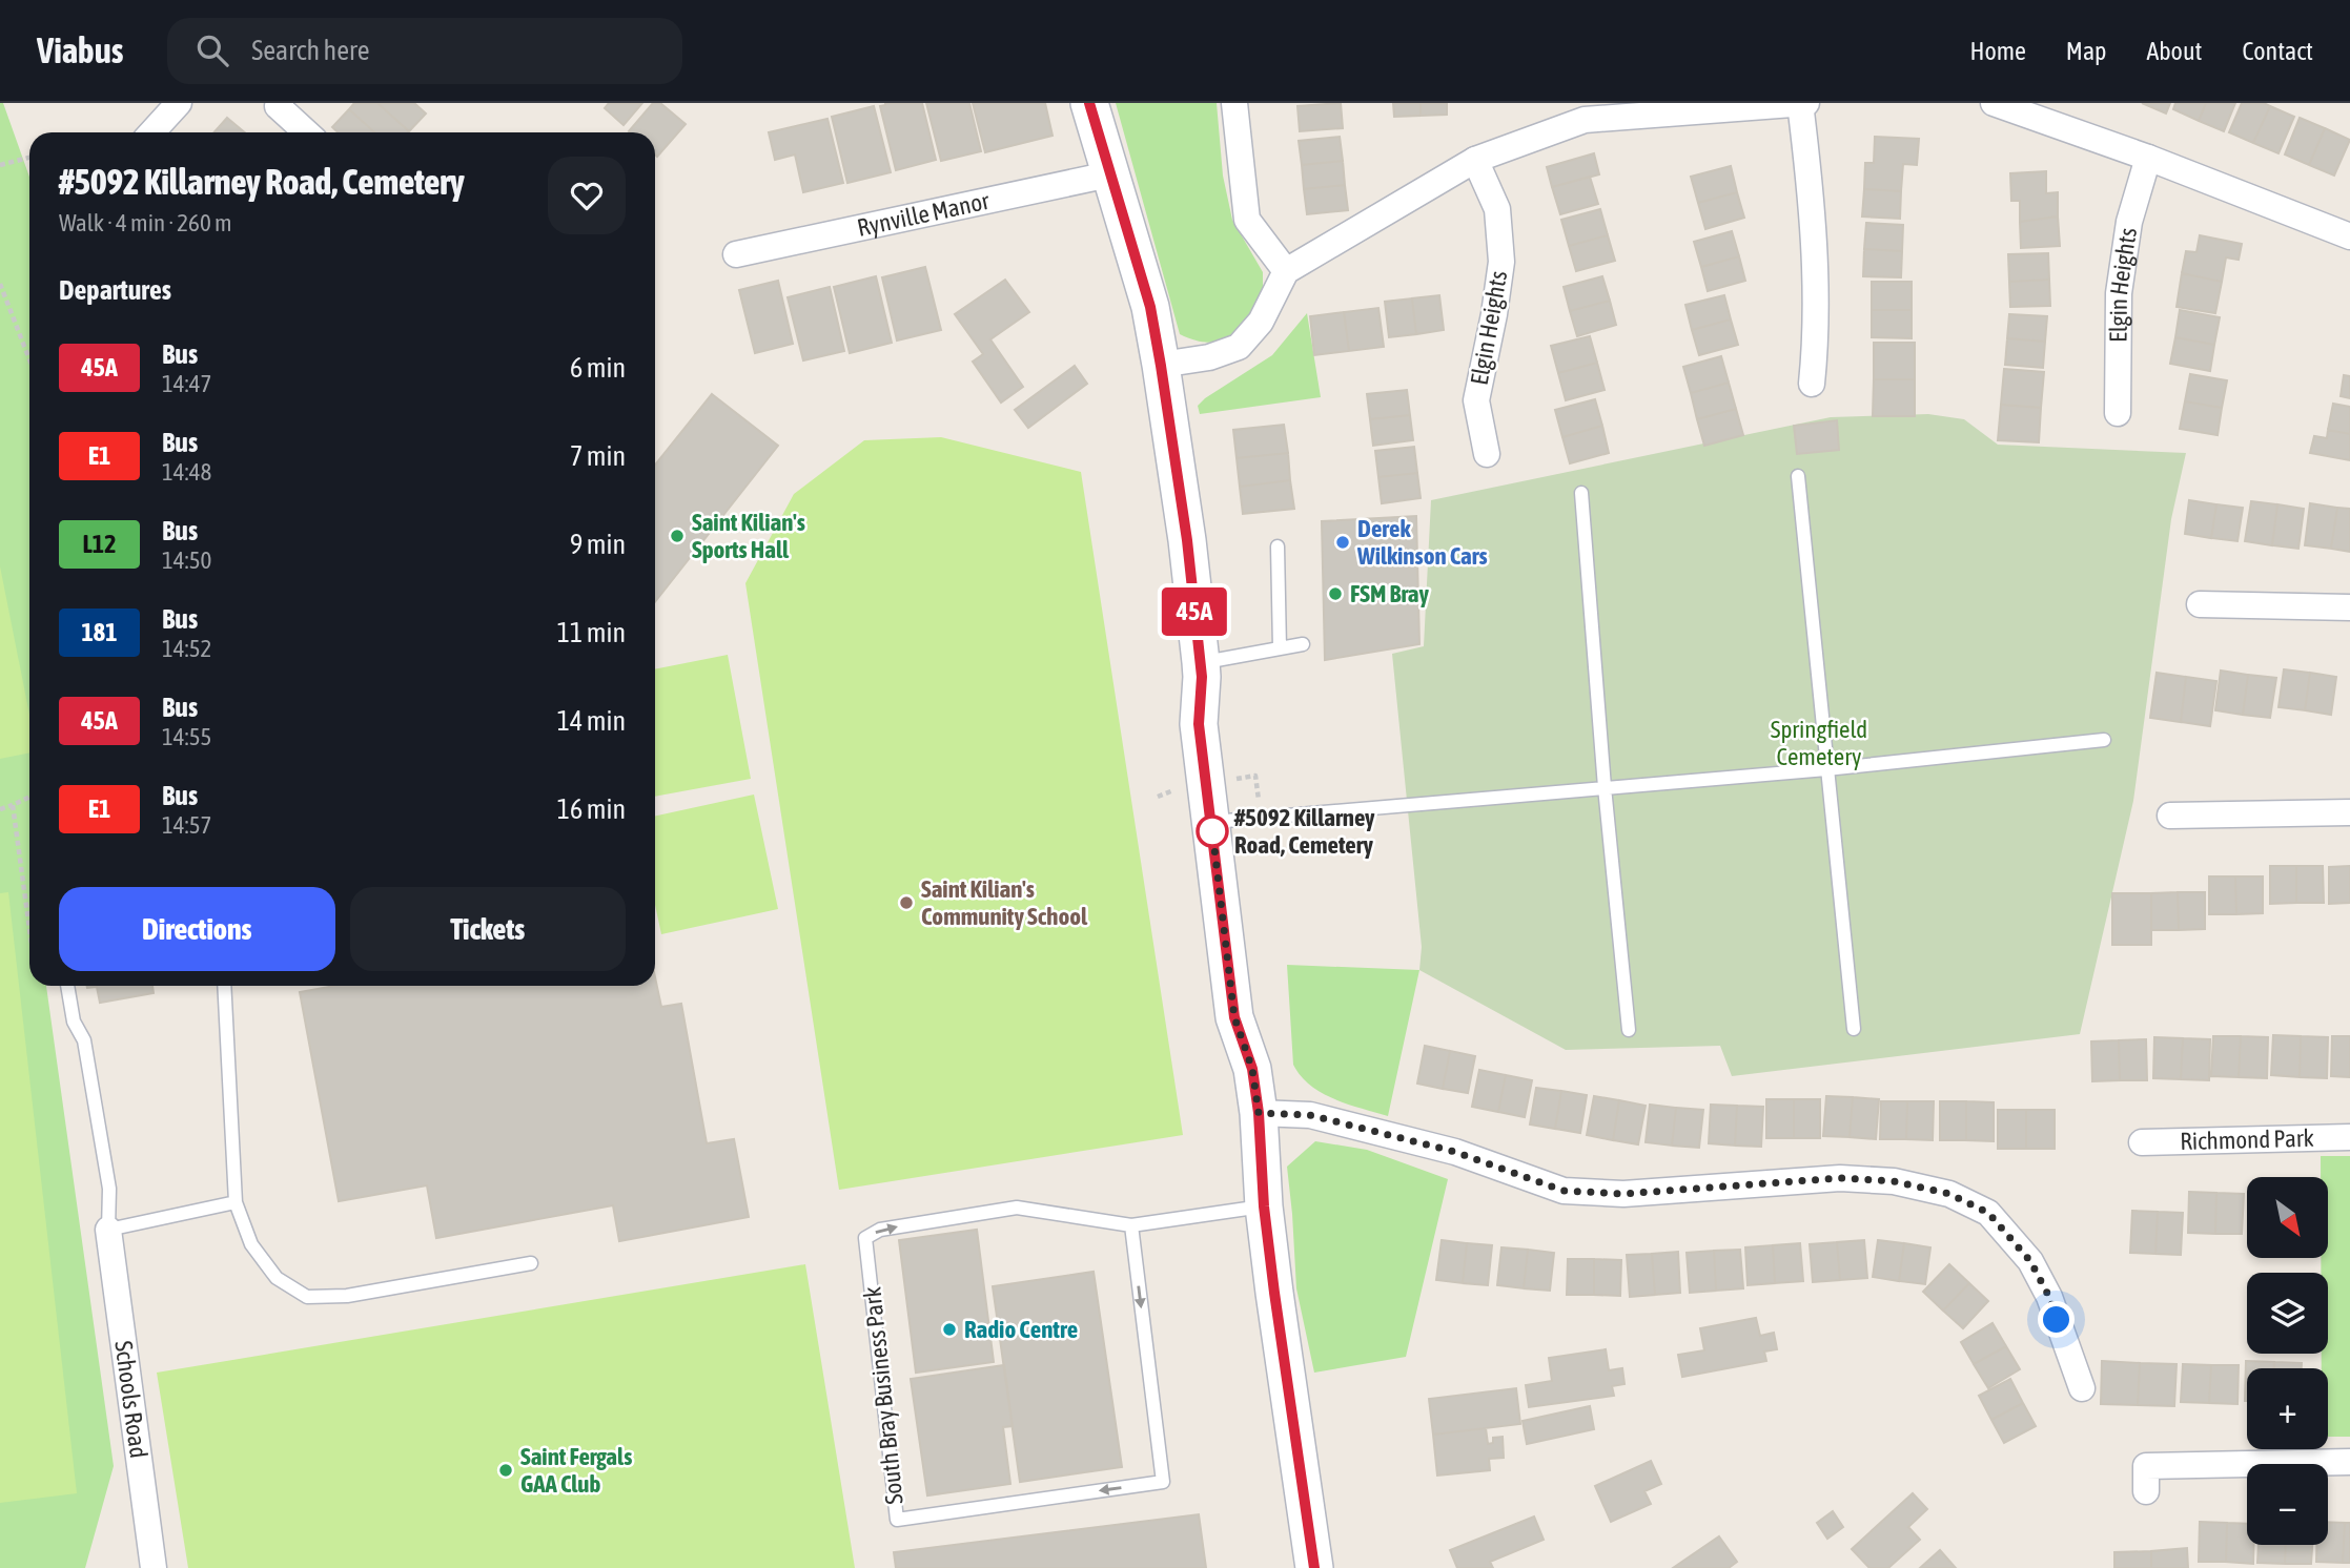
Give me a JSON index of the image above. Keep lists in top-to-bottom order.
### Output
{
  "streets": {
    "street": [
      "Rynville Manor",
      "Elgin Heights",
      "Richmond Park",
      "Schools Road"
    ],
    "lane": ["South Bray Business Park"]
  },
  "parks": ["Springfield Cemetery"],
  "places": [
    "Saint Kilian's Sports Hall",
    "Derek Wilkinson Cars",
    "FSM Bray",
    "#5092 Killarney Road, Cemetery",
    "Saint Kilian's Community School",
    "Radio Centre",
    "Saint Fergals GAA Club"
  ],
  "lines": ["bus line 45A"],
  "north": "bottom right",
  "page": {
    "header": "Viabus",
    "search": "Search here",
    "nav": [
      "Home",
      "Map",
      "About",
      "Contact"
    ],
    "on_map": "45A",
    "heading": [
      ["#5092 Killarney Road, Cemetery", "Walk · 4 min · 260 m"],
      "Departures"
    ],
    "list": [
      {
        "mark": "45A",
        "name": "Bus",
        "note": "14:47",
        "value": "6 min"
      },
      {
        "mark": "E1",
        "name": "Bus",
        "note": "14:48",
        "value": "7 min"
      },
      {
        "mark": "L12",
        "name": "Bus",
        "note": "14:50",
        "value": "9 min"
      },
      {
        "mark": "181",
        "name": "Bus",
        "note": "14:52",
        "value": "11 min"
      },
      {
        "mark": "45A",
        "name": "Bus",
        "note": "14:55",
        "value": "14 min"
      },
      {
        "mark": "E1",
        "name": "Bus",
        "note": "14:57",
        "value": "16 min"
      }
    ],
    "buttons": ["Directions", "Tickets"],
    "map_buttons": ["+", "−"]
  }
}
